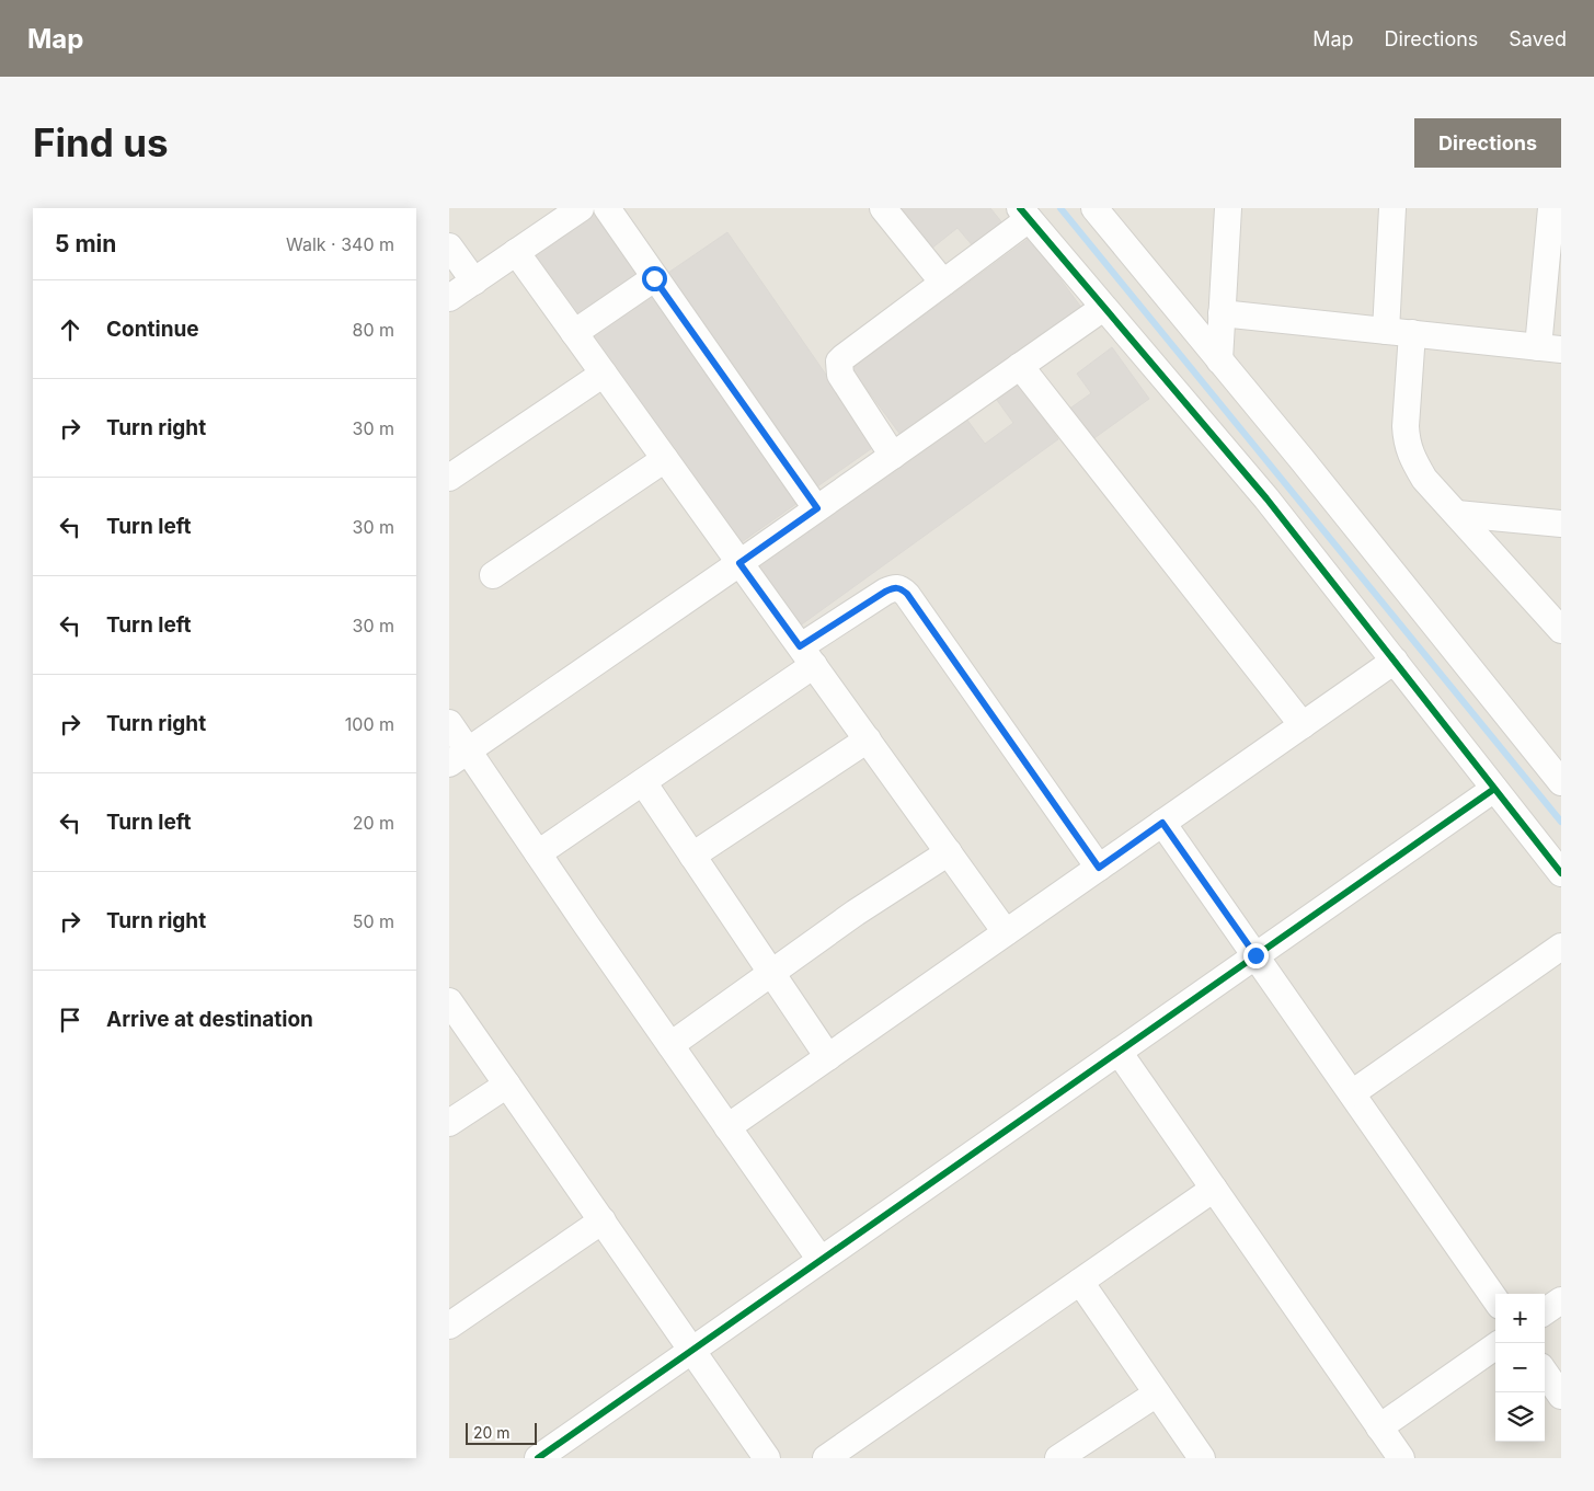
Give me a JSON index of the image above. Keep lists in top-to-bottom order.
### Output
{
  "scale_bar": "20 m",
  "page": {
    "header": "Map",
    "nav": ["Map", "Directions", "Saved"],
    "buttons": "Directions",
    "title": "Find us",
    "heading": ["5 min", "Walk · 340 m"],
    "list": [
      ["Continue", "80 m"],
      ["Turn right", "30 m"],
      ["Turn left", "30 m"],
      ["Turn left", "30 m"],
      ["Turn right", "100 m"],
      ["Turn left", "20 m"],
      ["Turn right", "50 m"],
      "Arrive at destination"
    ],
    "map_buttons": ["+", "−"],
    "scale": "20 m"
  }
}
